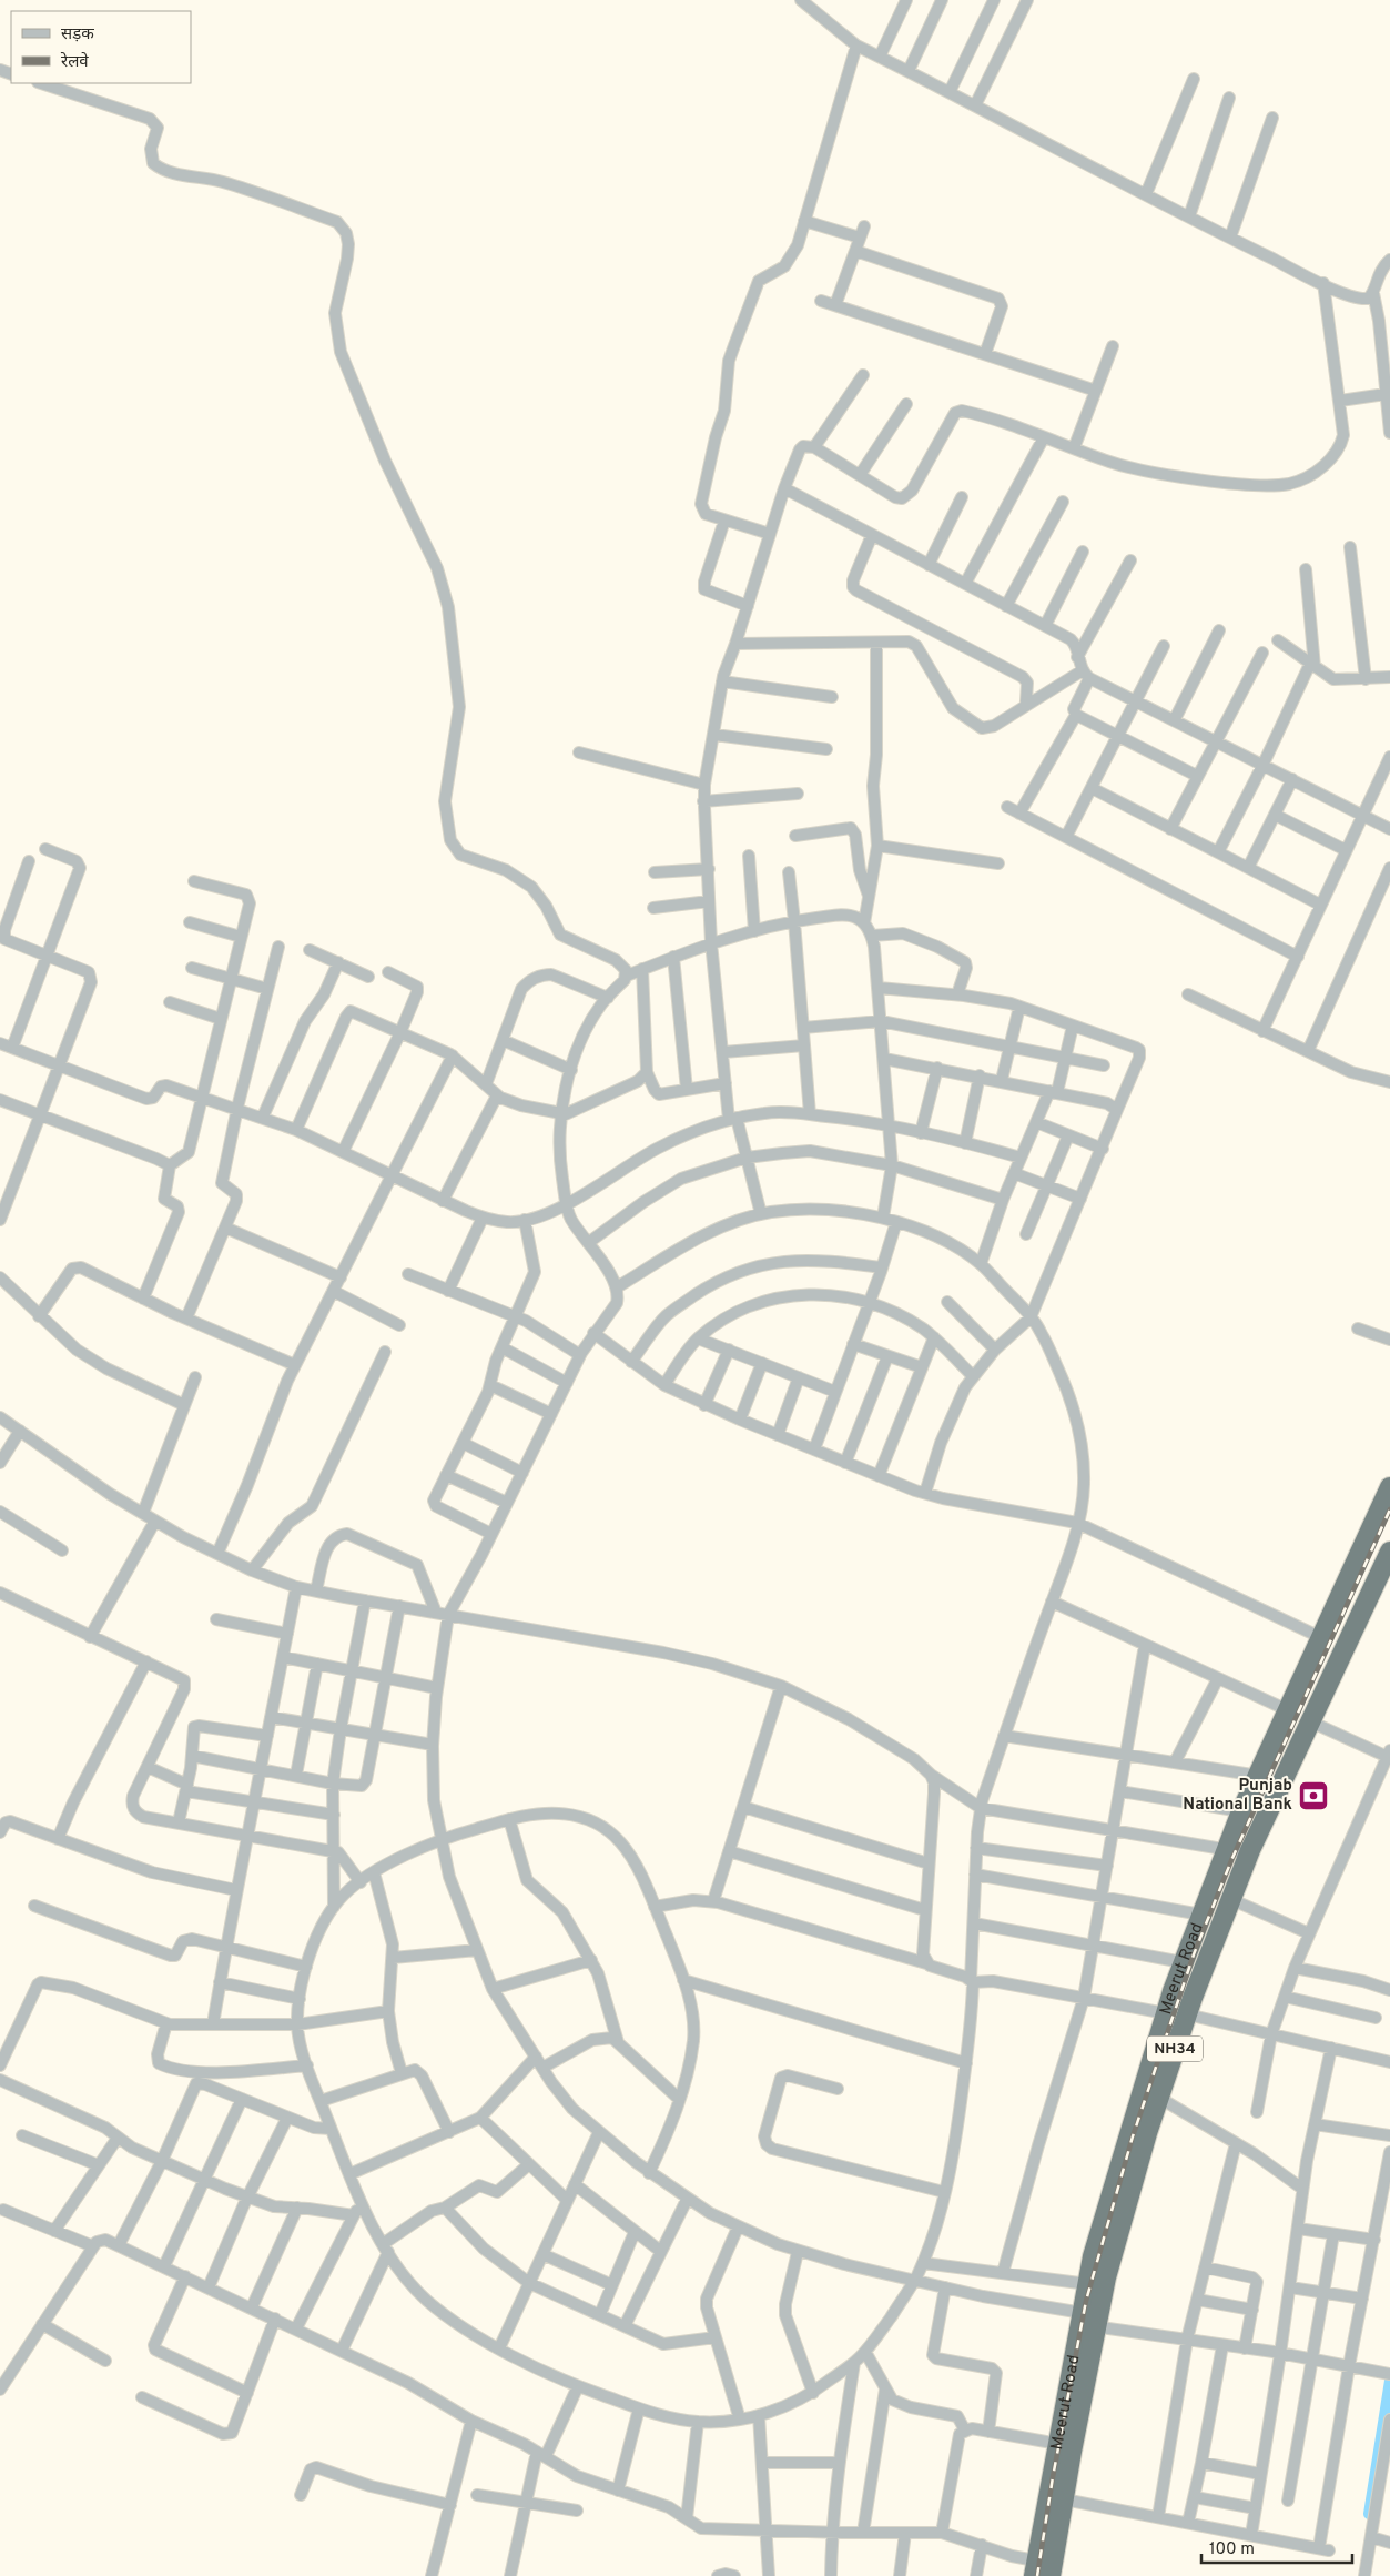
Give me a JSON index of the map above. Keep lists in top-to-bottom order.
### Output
{
  "streets": {
    "highway": ["Meerut Road", "NH34"]
  },
  "places": {
    "bank": ["Punjab National Bank"]
  },
  "legend": ["सड़क", "रेलवे"],
  "scale_bar": "100 m"
}
